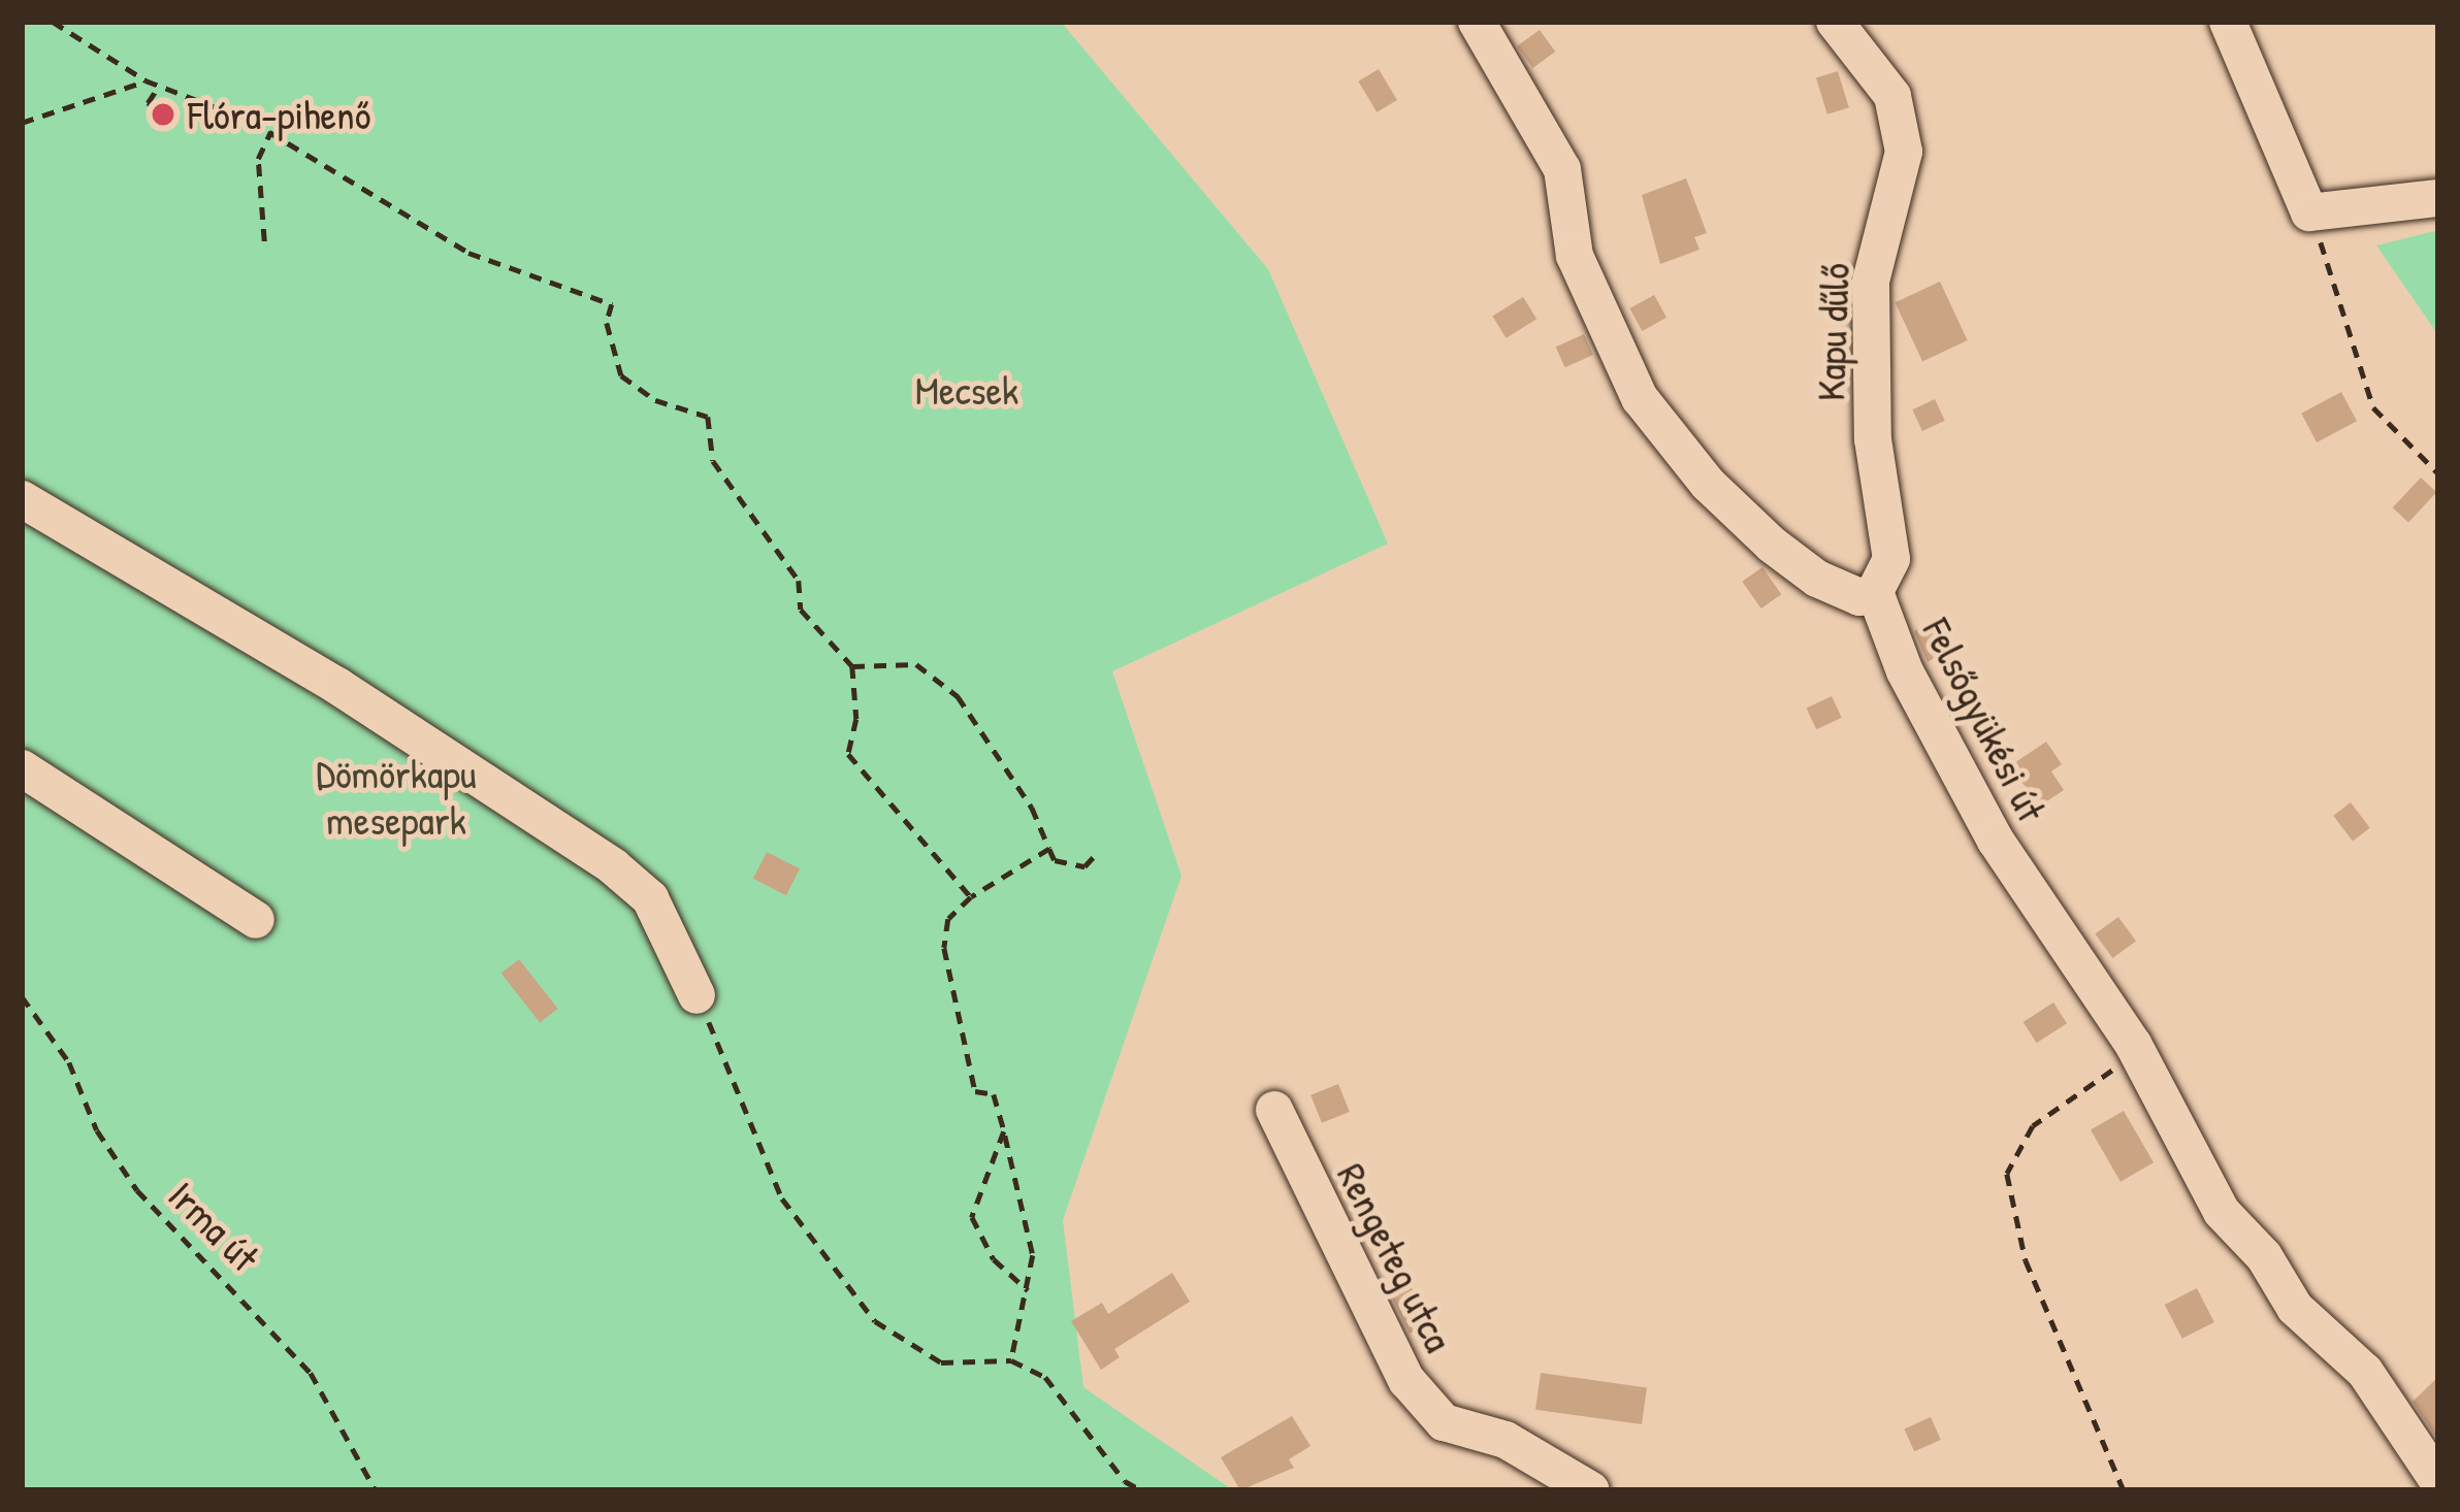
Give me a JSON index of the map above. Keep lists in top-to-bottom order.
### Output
{
  "streets": {
    "street": ["Kapu dűlő", "Felsőgyükési út", "Rengeteg utca"],
    "path": ["Irma út"]
  },
  "crossings": [
    ["Kapu dűlő", "Felsőgyükési út"]
  ],
  "parks": ["Mecsek", "Dömörkapu mesepark"],
  "places": ["Flóra-pihenő"]
}
